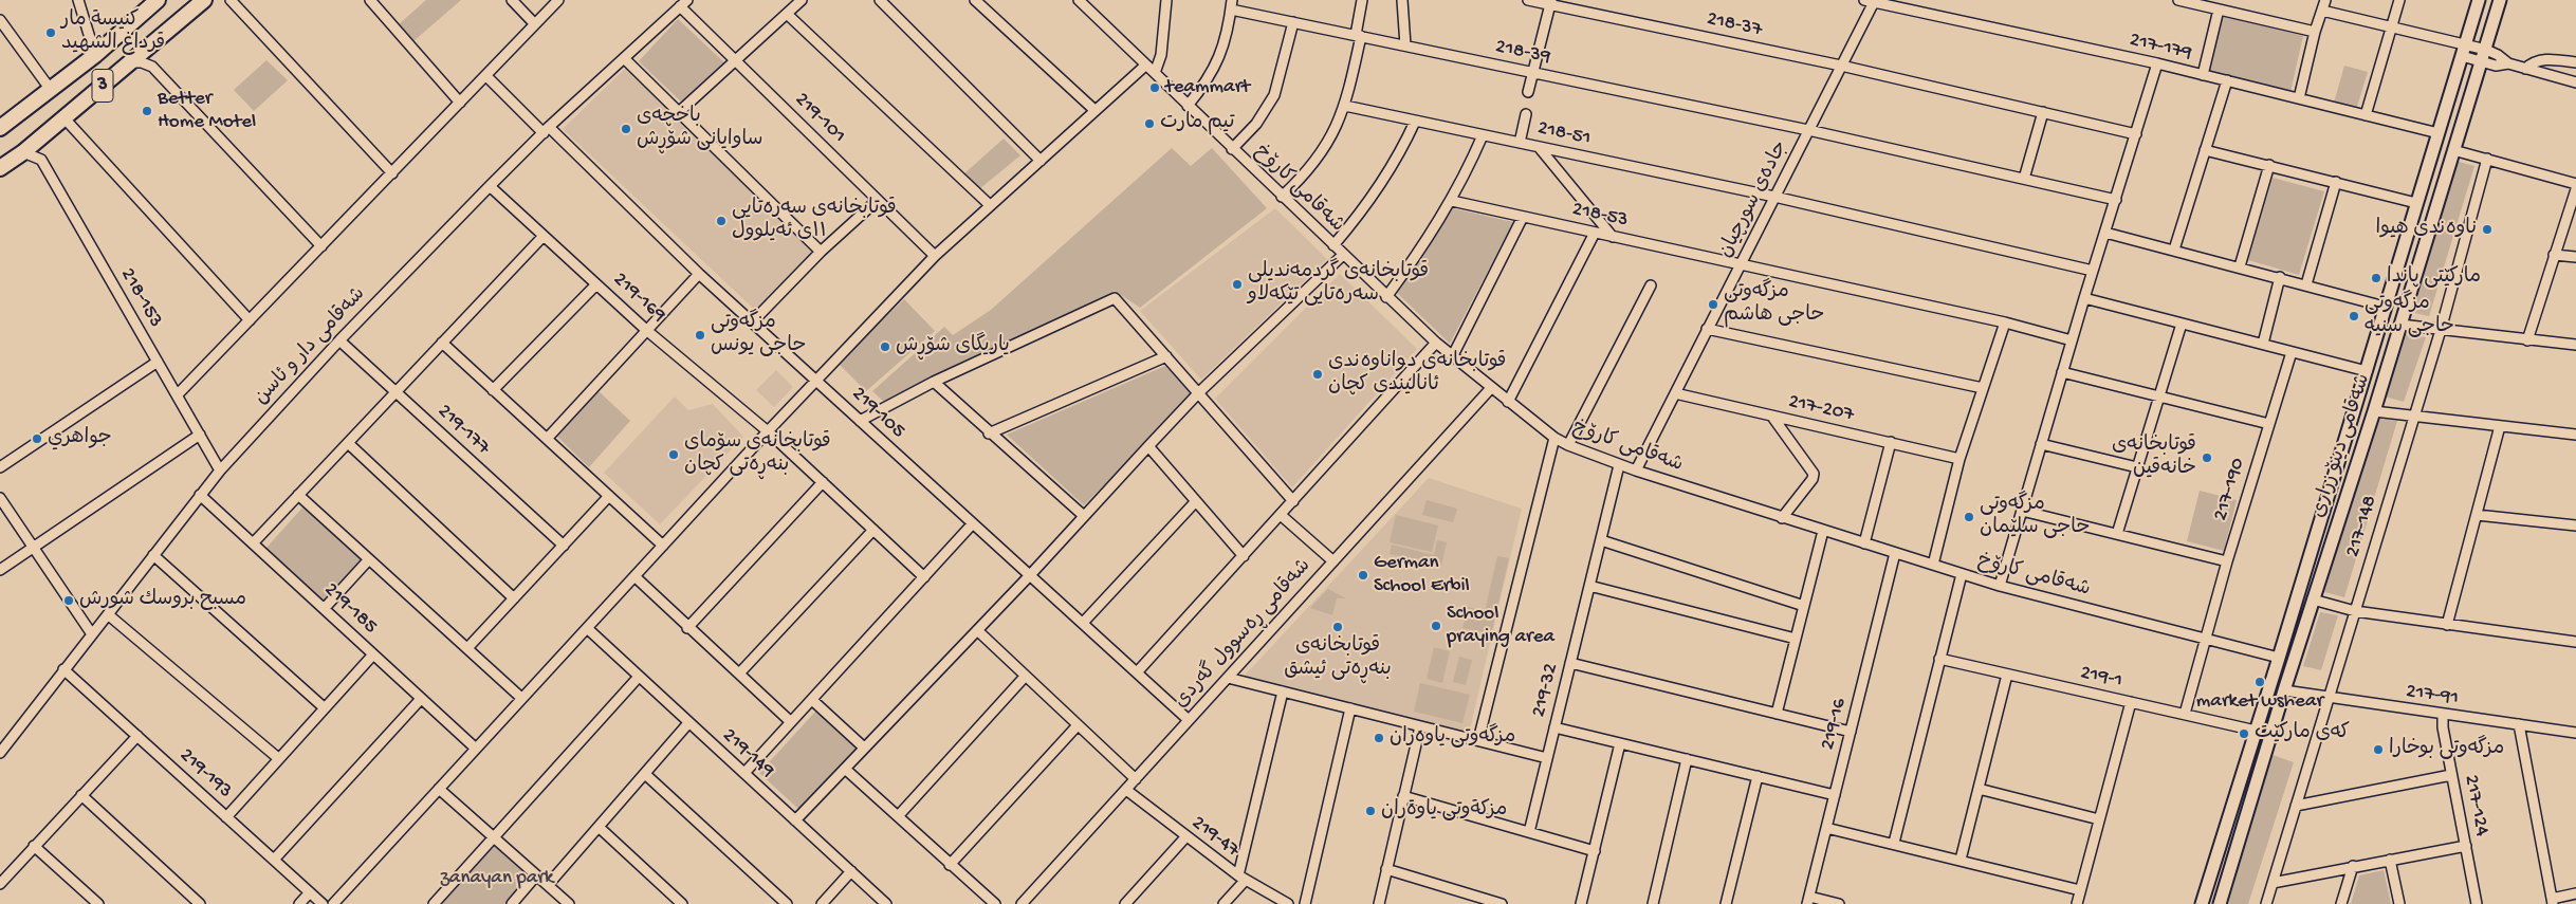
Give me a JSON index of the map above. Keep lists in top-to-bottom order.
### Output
{
  "streets": {
    "highway": ["3"],
    "main road": ["شەقامی دینۆ زراری"],
    "street": [
      "218-37",
      "217-179",
      "218-39",
      "219-101",
      "218-51",
      "شەقامی کارۆخ",
      "جادەی سورچیان",
      "218-53",
      "218-153",
      "219-169",
      "شەقامی دار و ئاسن",
      "217-207",
      "219-105",
      "219-177",
      "217-190",
      "217-148",
      "219-185",
      "شەقامی ڕەسوول گەردی",
      "219-1",
      "219-32",
      "217-91",
      "219-16",
      "219-149",
      "219-193",
      "217-124",
      "219-47"
    ]
  },
  "crossings": [
    ["218-37", "جادەی سورچیان"],
    ["217-179", "جادەی سورچیان"],
    ["217-179", "شەقامی دینۆ زراری"],
    ["218-39", "جادەی سورچیان"],
    ["3", "218-153"],
    ["219-101", "شەقامی دار و ئاسن"],
    ["218-51", "جادەی سورچیان"],
    ["شەقامی کارۆخ", "جادەی سورچیان"],
    ["شەقامی کارۆخ", "شەقامی دینۆ زراری"],
    ["شەقامی کارۆخ", "217-190"],
    ["شەقامی کارۆخ", "شەقامی ڕەسوول گەردی"],
    ["شەقامی کارۆخ", "219-32"],
    ["شەقامی کارۆخ", "219-16"],
    ["جادەی سورچیان", "218-53"],
    ["جادەی سورچیان", "217-207"],
    ["218-153", "شەقامی دار و ئاسن"],
    ["219-169", "شەقامی دار و ئاسن"],
    ["شەقامی دار و ئاسن", "219-105"],
    ["شەقامی دار و ئاسن", "219-177"],
    ["شەقامی دار و ئاسن", "219-185"],
    ["شەقامی دار و ئاسن", "219-193"],
    ["219-105", "شەقامی ڕەسوول گەردی"],
    ["شەقامی دینۆ زراری", "219-1"],
    ["شەقامی دینۆ زراری", "217-91"],
    ["217-190", "219-1"],
    ["217-148", "217-91"],
    ["شەقامی ڕەسوول گەردی", "219-47"],
    ["217-91", "217-124"]
  ],
  "parks": ["zanayan park"],
  "places": [
    "كنيسة مار قرداغ الشهيد",
    "teammart",
    "Better Home Motel",
    "تيم مارت",
    "باخچەی ساوایانی شۆڕش",
    "قوتابخانەی سەرەتایی ١١ی ئەیلوول",
    "ناوەندی هیوا",
    "مارکێتی پاندا",
    "قوتابخانەی گردمەندیلی سەرەتایی تێكەلاو",
    "مزگەوتی حاجی هاشم",
    "مزگەوتی حاجی سنیە",
    "مزگەوتی حاجی یونس",
    "یاریگای شۆڕش",
    "قوتابخانەی دواناوەندی ئانالیندی كچان",
    "جواهري",
    "قوتابخانەی سۆمای بنەڕەتی کچان",
    "قوتابخانەی خانەقین",
    "مزگەوتی حاجی سلێمان",
    "German School Erbil",
    "مسبح بروسك شورش",
    "School praying area",
    "قوتابخانەی بنەڕەتی ئیشق",
    "market wshear",
    "کەی مارکێت",
    "مزگەوتی یاوەران",
    "مزگەوتی بوخارا",
    "مزكةوتى ياوةران"
  ]
}
